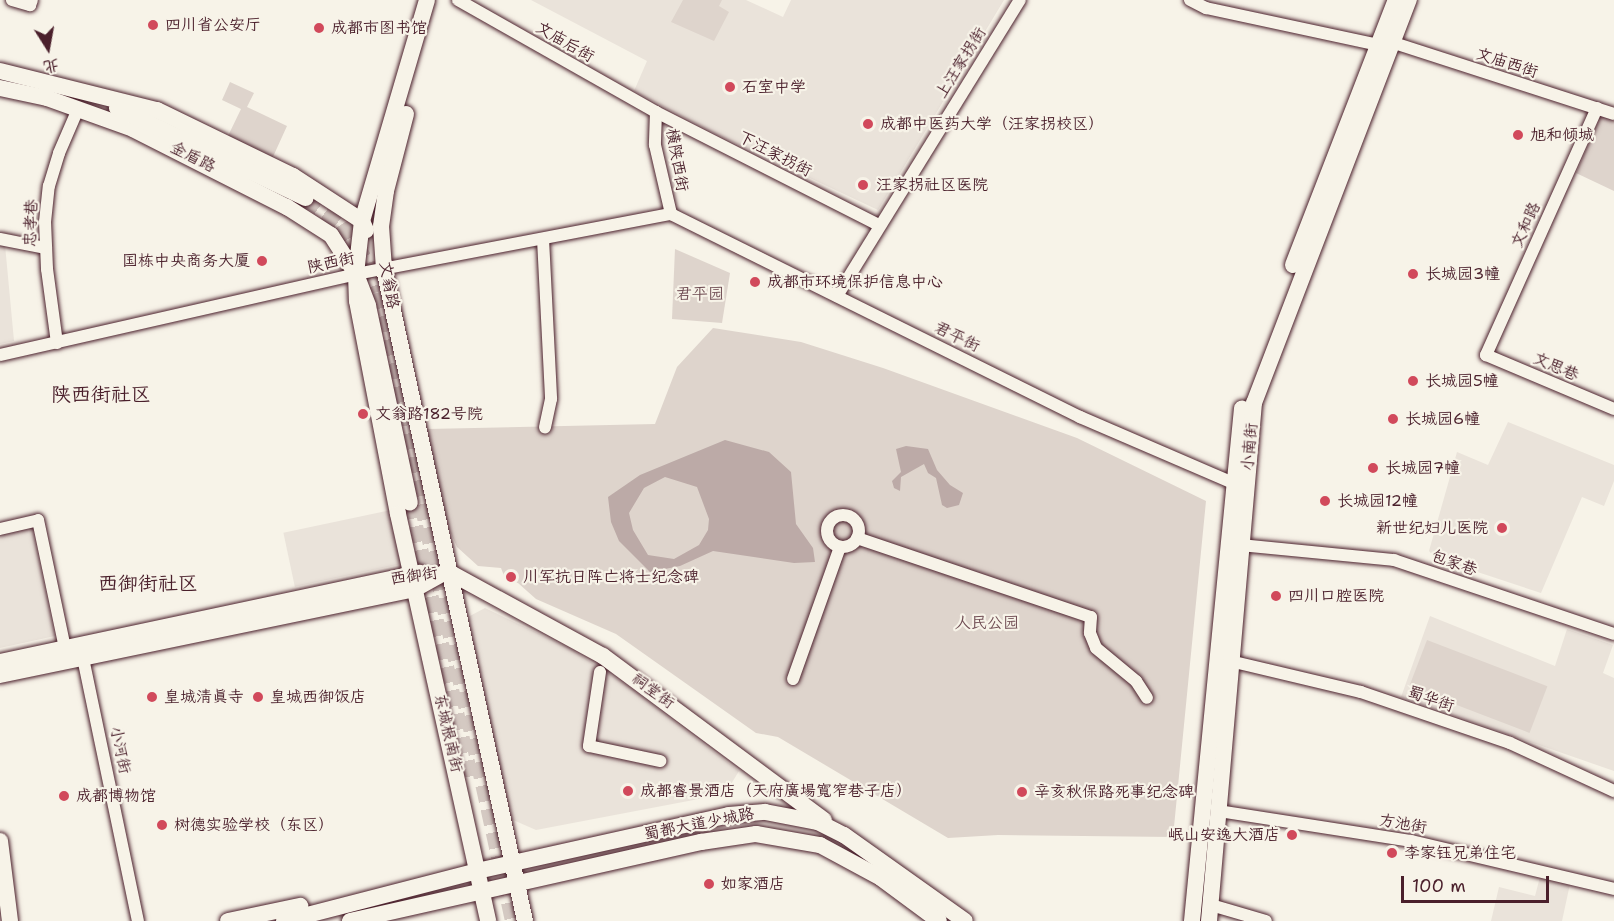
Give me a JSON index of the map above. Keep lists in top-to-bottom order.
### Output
{
  "streets": {
    "main road": [
      "金盾路",
      "文翁路",
      "小南街",
      "西御街",
      "祠堂街",
      "东城根南街",
      "蜀都大道少城路"
    ],
    "street": [
      "文庙后街",
      "上汪家拐街",
      "文庙西街",
      "下汪家拐街",
      "横陕西街",
      "忠孝巷",
      "文和路",
      "陕西街",
      "君平街",
      "文思巷",
      "包家巷",
      "蜀华街",
      "小河街",
      "方池街"
    ]
  },
  "crossings": [
    ["文庙后街", "下汪家拐街"],
    ["文庙后街", "横陕西街"],
    ["上汪家拐街", "下汪家拐街"],
    ["上汪家拐街", "君平街"],
    ["文庙西街", "文和路"],
    ["文庙西街", "小南街"],
    ["下汪家拐街", "横陕西街"],
    ["金盾路", "忠孝巷"],
    ["金盾路", "陕西街"],
    ["金盾路", "文翁路"],
    ["横陕西街", "陕西街"],
    ["横陕西街", "君平街"],
    ["忠孝巷", "陕西街"],
    ["文和路", "文思巷"],
    ["陕西街", "文翁路"],
    ["陕西街", "君平街"],
    ["文翁路", "西御街"],
    ["文翁路", "祠堂街"],
    ["文翁路", "东城根南街"],
    ["君平街", "小南街"],
    ["小南街", "包家巷"],
    ["小南街", "蜀华街"],
    ["小南街", "方池街"],
    ["西御街", "祠堂街"],
    ["西御街", "东城根南街"],
    ["西御街", "小河街"],
    ["祠堂街", "蜀都大道少城路"],
    ["东城根南街", "蜀都大道少城路"]
  ],
  "districts": ["陕西街社区", "西御街社区"],
  "parks": ["君平园", "人民公园"],
  "places": [
    "四川省公安厅",
    "成都市图书馆",
    "石室中学",
    "成都中医药大学（汪家拐校区）",
    "旭和倾城",
    "汪家拐社区医院",
    "国栋中央商务大厦",
    "长城园3幢",
    "成都市环境保护信息中心",
    "长城园5幢",
    "文翁路182号院",
    "长城园6幢",
    "长城园7幢",
    "长城园12幢",
    "新世纪妇儿医院",
    "川军抗日阵亡将士纪念碑",
    "四川口腔医院",
    "皇城清真寺",
    "皇城西御饭店",
    "成都睿景酒店（天府廣場寬窄巷子店）",
    "辛亥秋保路死事纪念碑",
    "成都博物馆",
    "树德实验学校（东区）",
    "岷山安逸大酒店",
    "李家钰兄弟住宅",
    "如家酒店"
  ],
  "scale_bar": "100 m",
  "north": "bottom"
}
